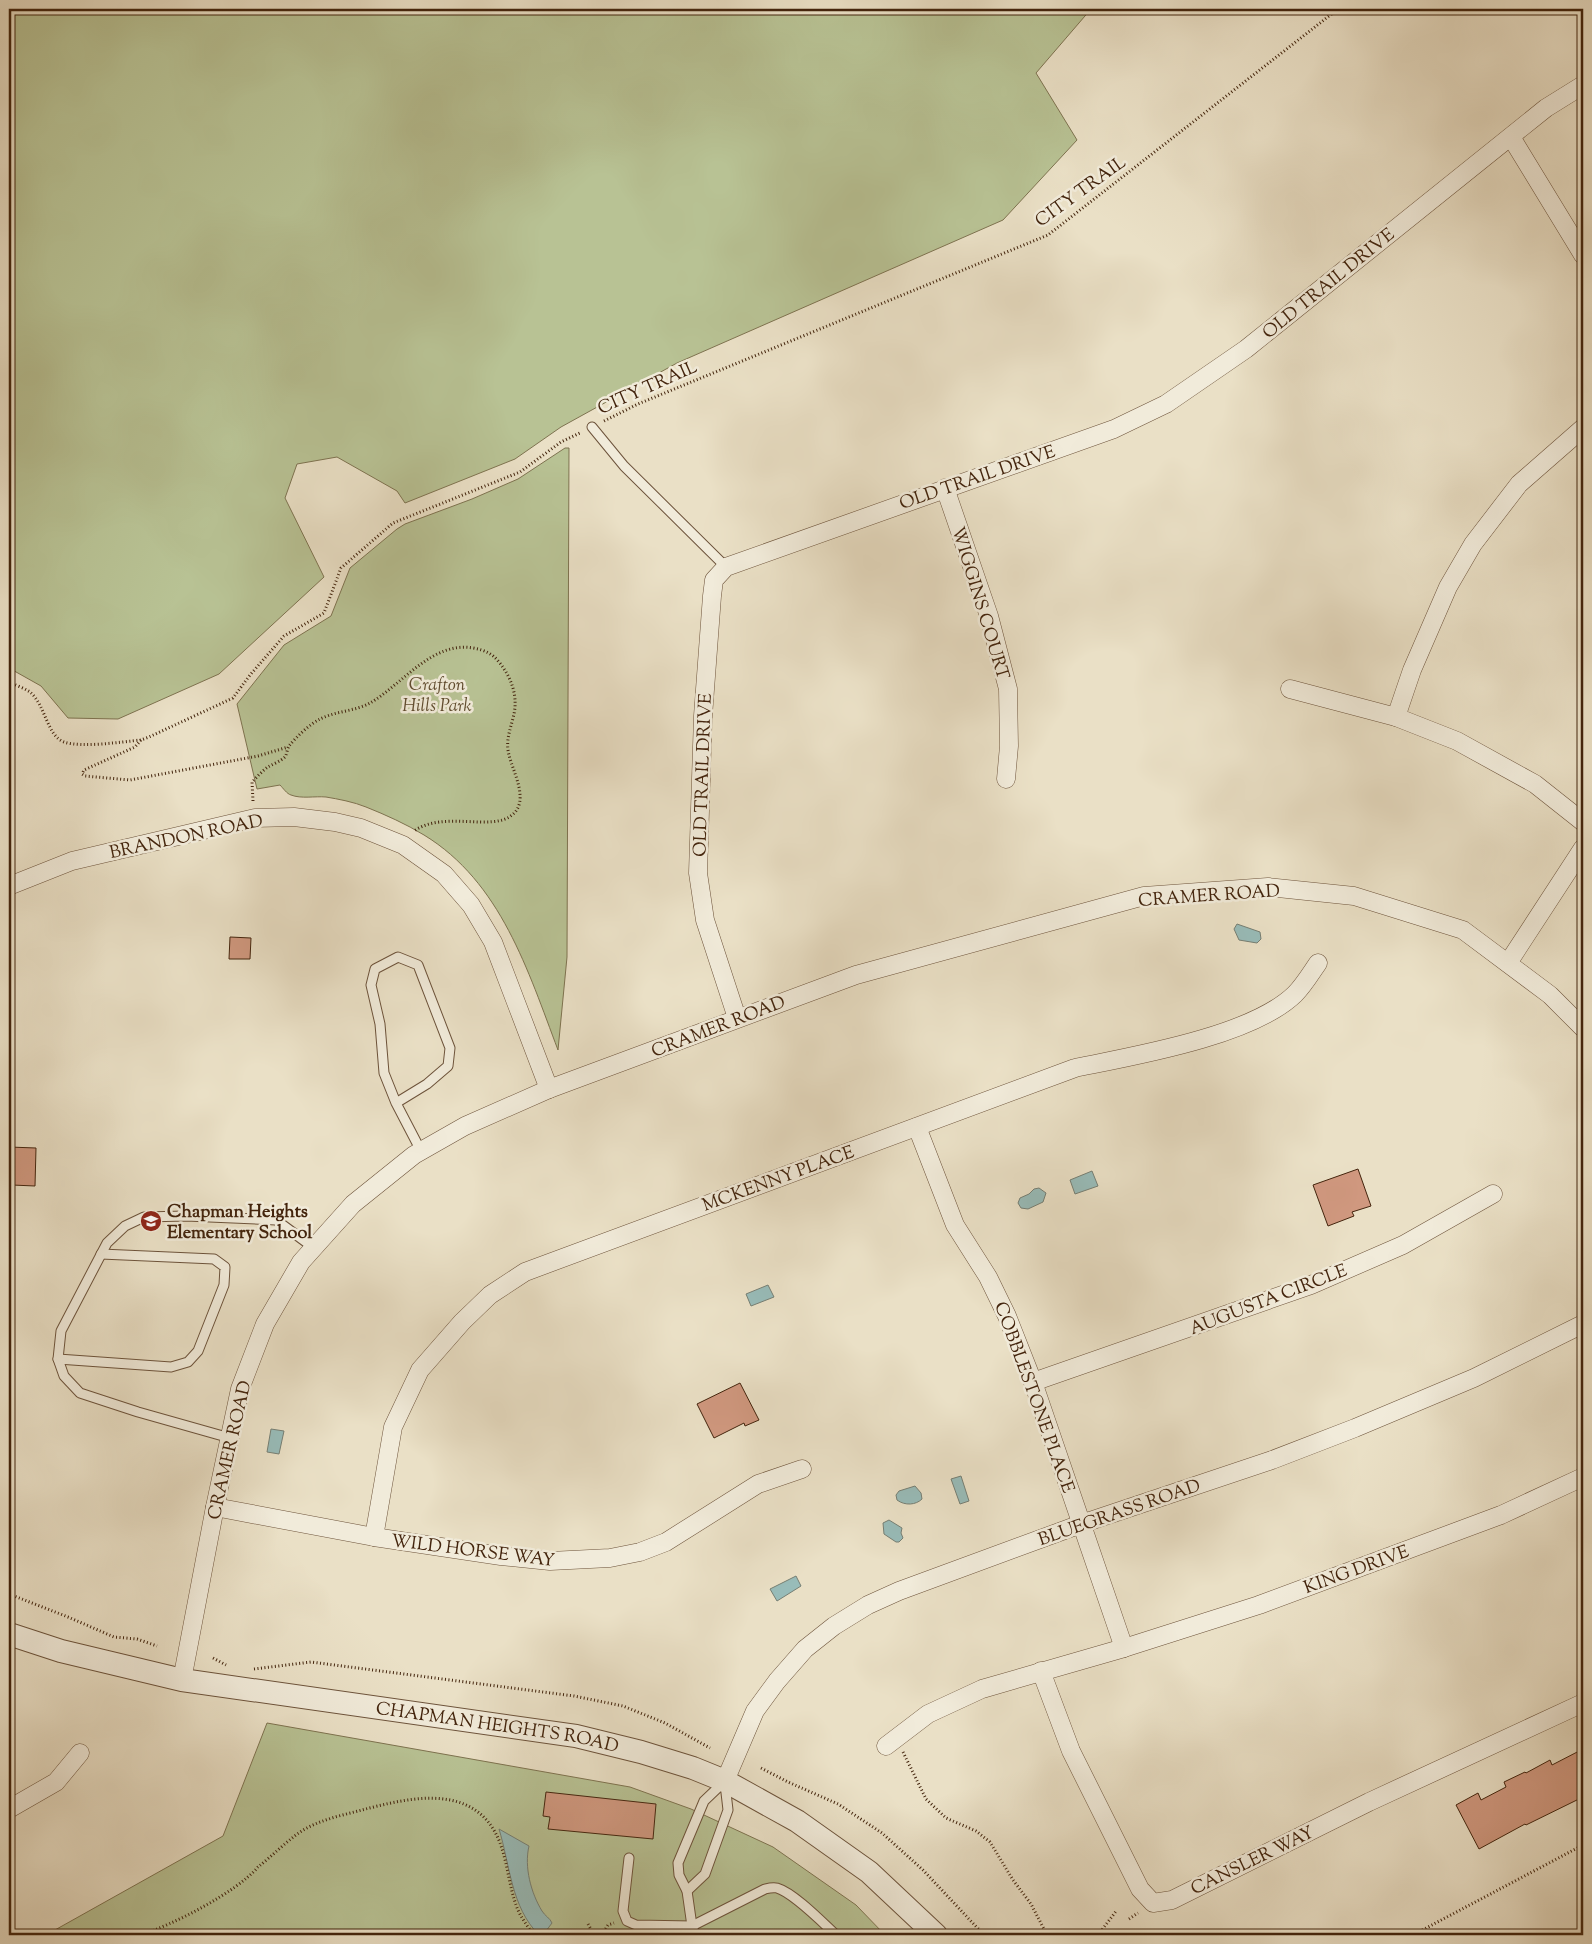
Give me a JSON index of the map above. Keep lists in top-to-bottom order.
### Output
{
  "streets": {
    "street": [
      "OLD TRAIL DRIVE",
      "WIGGINS COURT",
      "BRANDON ROAD",
      "CRAMER ROAD",
      "MCKENNY PLACE",
      "AUGUSTA CIRCLE",
      "COBBLESTONE PLACE",
      "BLUEGRASS ROAD",
      "WILD HORSE WAY",
      "KING DRIVE",
      "CHAPMAN HEIGHTS ROAD",
      "CANSLER WAY"
    ],
    "path": ["CITY TRAIL"]
  },
  "crossings": [
    ["OLD TRAIL DRIVE", "WIGGINS COURT"],
    ["OLD TRAIL DRIVE", "CRAMER ROAD"],
    ["BRANDON ROAD", "CRAMER ROAD"],
    ["CRAMER ROAD", "WILD HORSE WAY"],
    ["CRAMER ROAD", "CHAPMAN HEIGHTS ROAD"],
    ["MCKENNY PLACE", "COBBLESTONE PLACE"],
    ["MCKENNY PLACE", "WILD HORSE WAY"],
    ["AUGUSTA CIRCLE", "COBBLESTONE PLACE"],
    ["COBBLESTONE PLACE", "BLUEGRASS ROAD"],
    ["COBBLESTONE PLACE", "KING DRIVE"],
    ["BLUEGRASS ROAD", "CHAPMAN HEIGHTS ROAD"],
    ["KING DRIVE", "CANSLER WAY"]
  ],
  "parks": ["Crafton Hills Park"],
  "places": {
    "school or university": ["Chapman Heights Elementary School"]
  }
}
